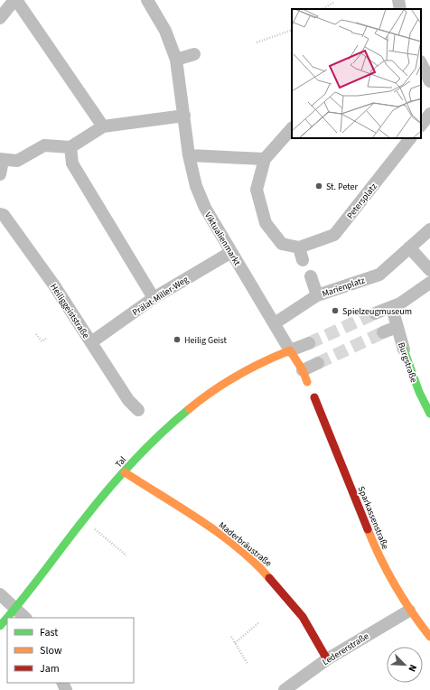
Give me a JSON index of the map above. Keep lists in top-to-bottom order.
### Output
{
  "streets": {
    "street": [
      "Petersplatz",
      "Viktualienmarkt",
      "Marienplatz",
      "Prälat-Miller-Weg",
      "Heiliggeiststraße",
      "Burgstraße",
      "Tal",
      "Sparkassenstraße",
      "Maderbräustraße",
      "Ledererstraße"
    ]
  },
  "crossings": [
    ["Viktualienmarkt", "Marienplatz"],
    ["Viktualienmarkt", "Prälat-Miller-Weg"],
    ["Viktualienmarkt", "Tal"],
    ["Prälat-Miller-Weg", "Heiliggeiststraße"],
    ["Tal", "Maderbräustraße"],
    ["Sparkassenstraße", "Ledererstraße"],
    ["Maderbräustraße", "Ledererstraße"]
  ],
  "places": ["St. Peter", "Spielzeugmuseum", "Heilig Geist"],
  "legend": ["Fast", "Slow", "Jam"],
  "north": "bottom right"
}
